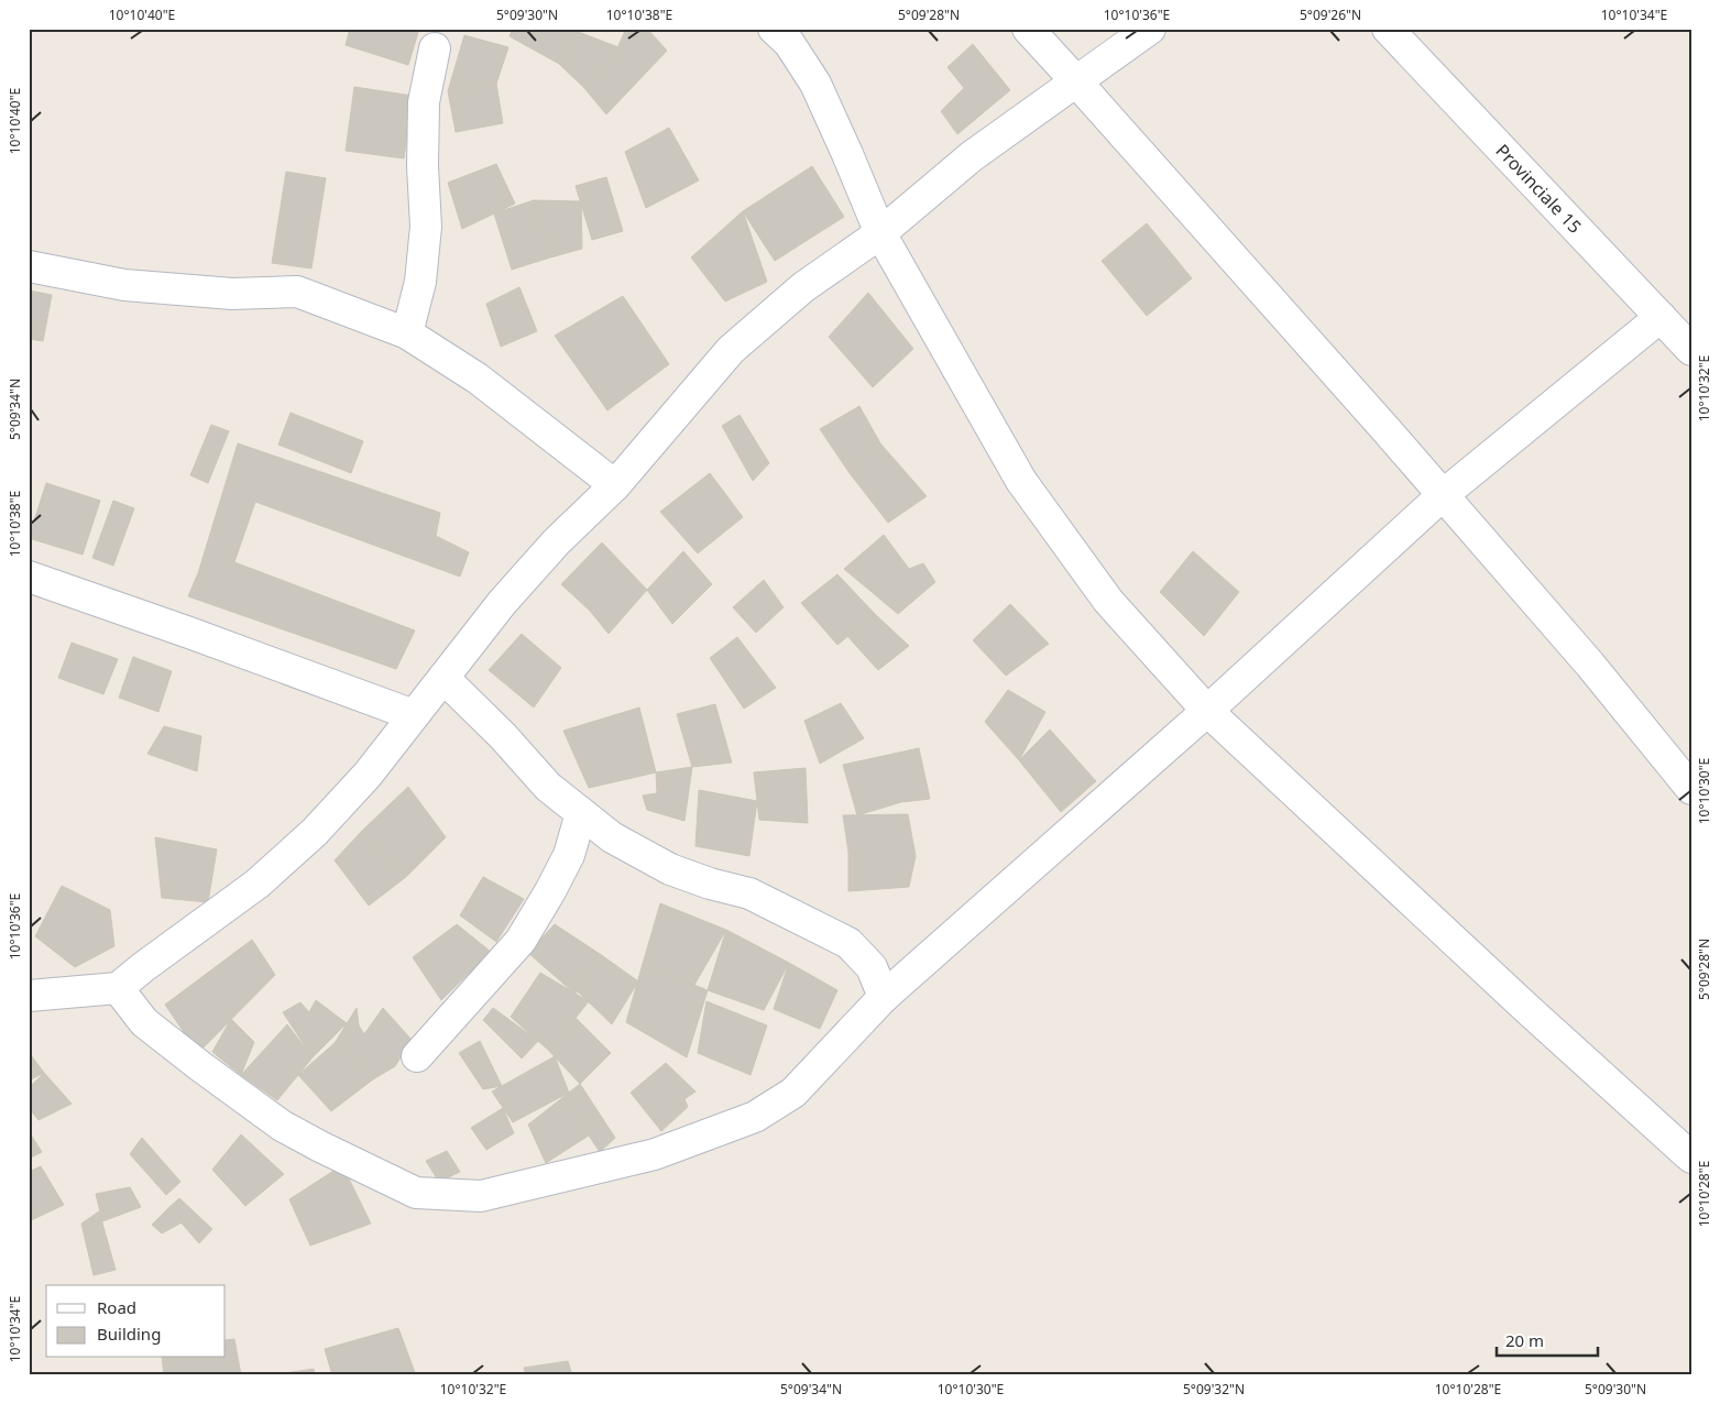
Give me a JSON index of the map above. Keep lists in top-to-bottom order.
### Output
{
  "streets": {
    "street": ["Provinciale 15"]
  },
  "legend": ["Road", "Building"],
  "scale_bar": "20 m",
  "coordinates": [
    "10°10'40\"E",
    "5°09'30\"N",
    "10°10'38\"E",
    "5°09'28\"N",
    "10°10'36\"E",
    "5°09'26\"N",
    "10°10'34\"E",
    "10°10'32\"E",
    "5°09'34\"N",
    "10°10'30\"E",
    "10°10'28\"E",
    "5°09'32\"N"
  ]
}
